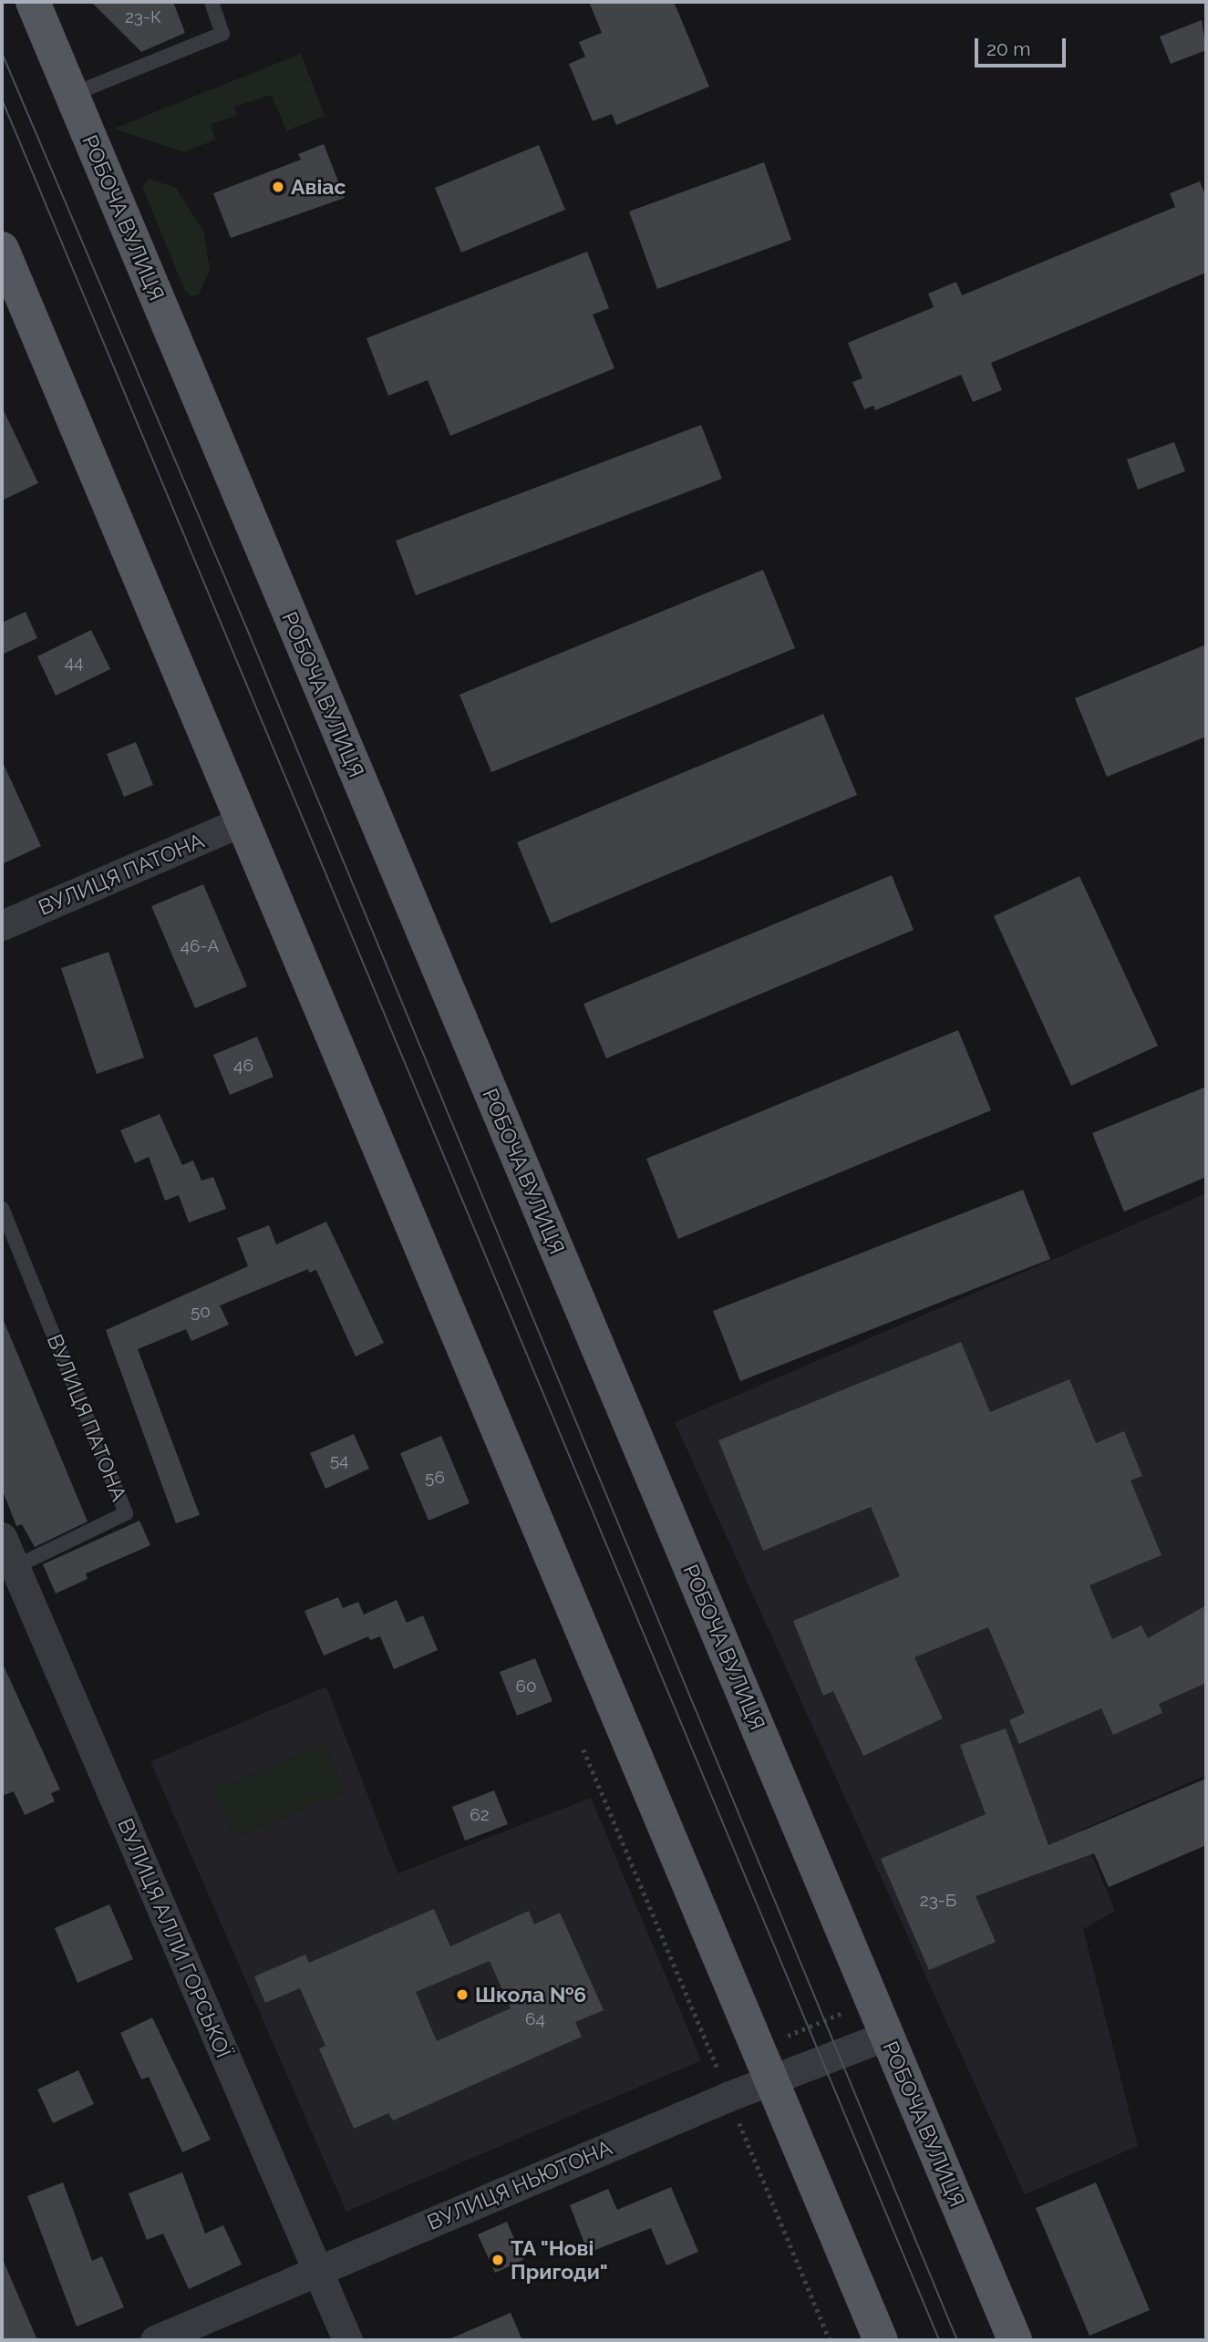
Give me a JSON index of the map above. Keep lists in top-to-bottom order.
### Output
{
  "streets": {
    "main road": ["РОБОЧА ВУЛИЦЯ"],
    "street": ["ВУЛИЦЯ ПАТОНА", "ВУЛИЦЯ АЛЛИ ГОРСЬКОЇ", "ВУЛИЦЯ НЬЮТОНА"]
  },
  "crossings": [
    ["РОБОЧА ВУЛИЦЯ", "ВУЛИЦЯ НЬЮТОНА"],
    ["ВУЛИЦЯ ПАТОНА", "ВУЛИЦЯ АЛЛИ ГОРСЬКОЇ"],
    ["ВУЛИЦЯ АЛЛИ ГОРСЬКОЇ", "ВУЛИЦЯ НЬЮТОНА"]
  ],
  "places": ["Авіас", "Школа №6", "ТА \"Нові Пригоди\""],
  "house_numbers": [
    "23-К",
    "44",
    "46-А",
    "46",
    "50",
    "54",
    "56",
    "60",
    "62",
    "23-Б",
    "64"
  ],
  "scale_bar": "20 m"
}
